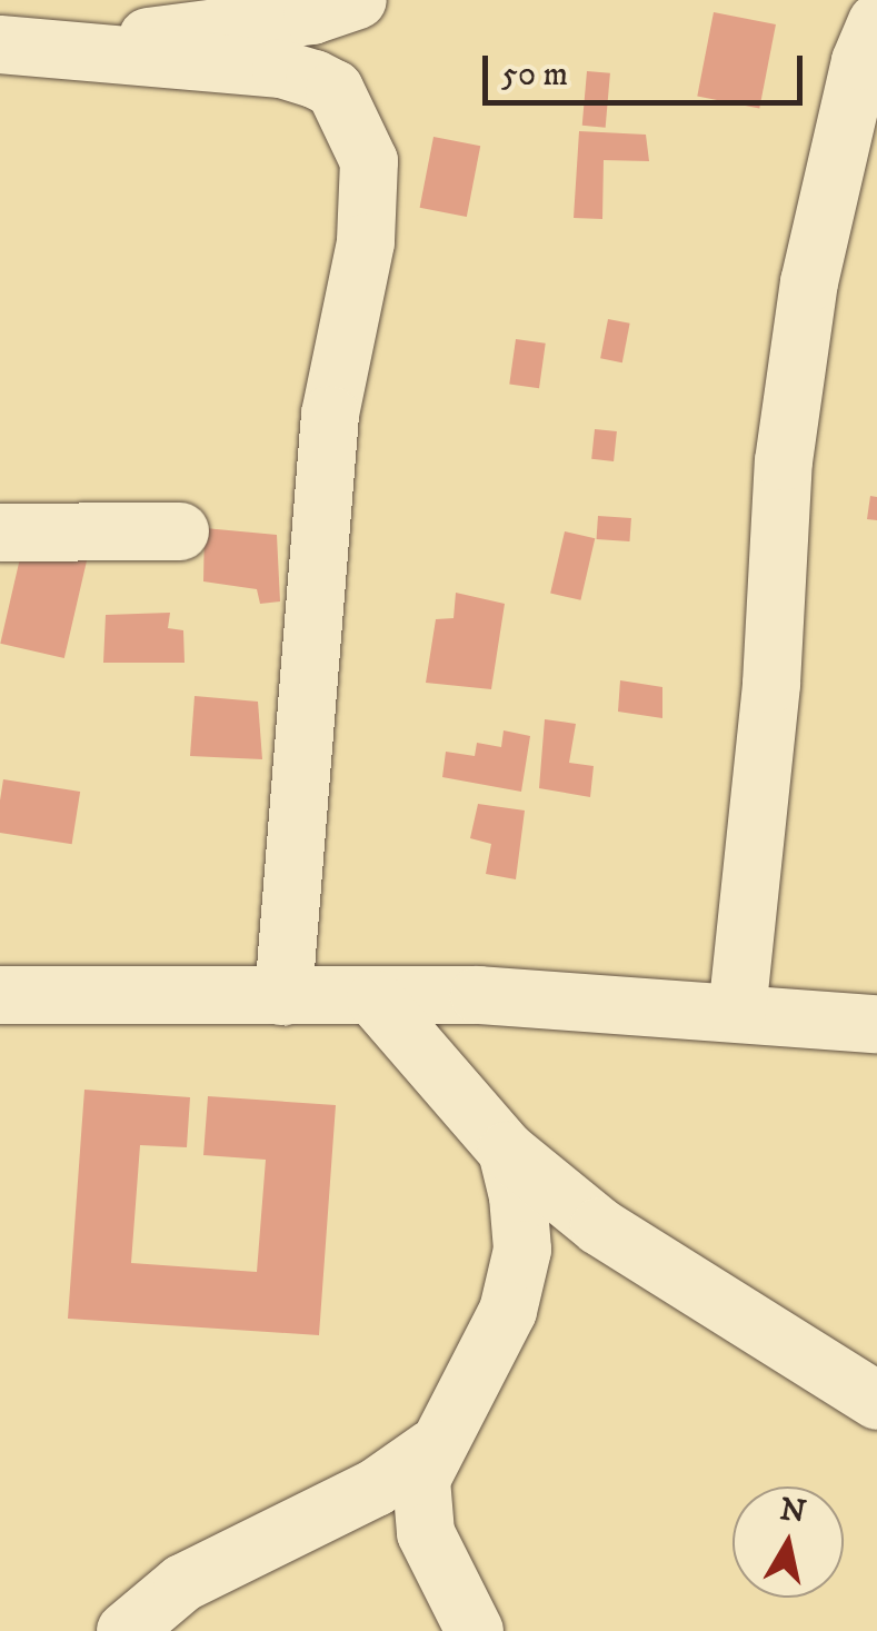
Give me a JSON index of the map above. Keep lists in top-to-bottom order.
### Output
{
  "scale_bar": "50 m",
  "north": "top"
}
